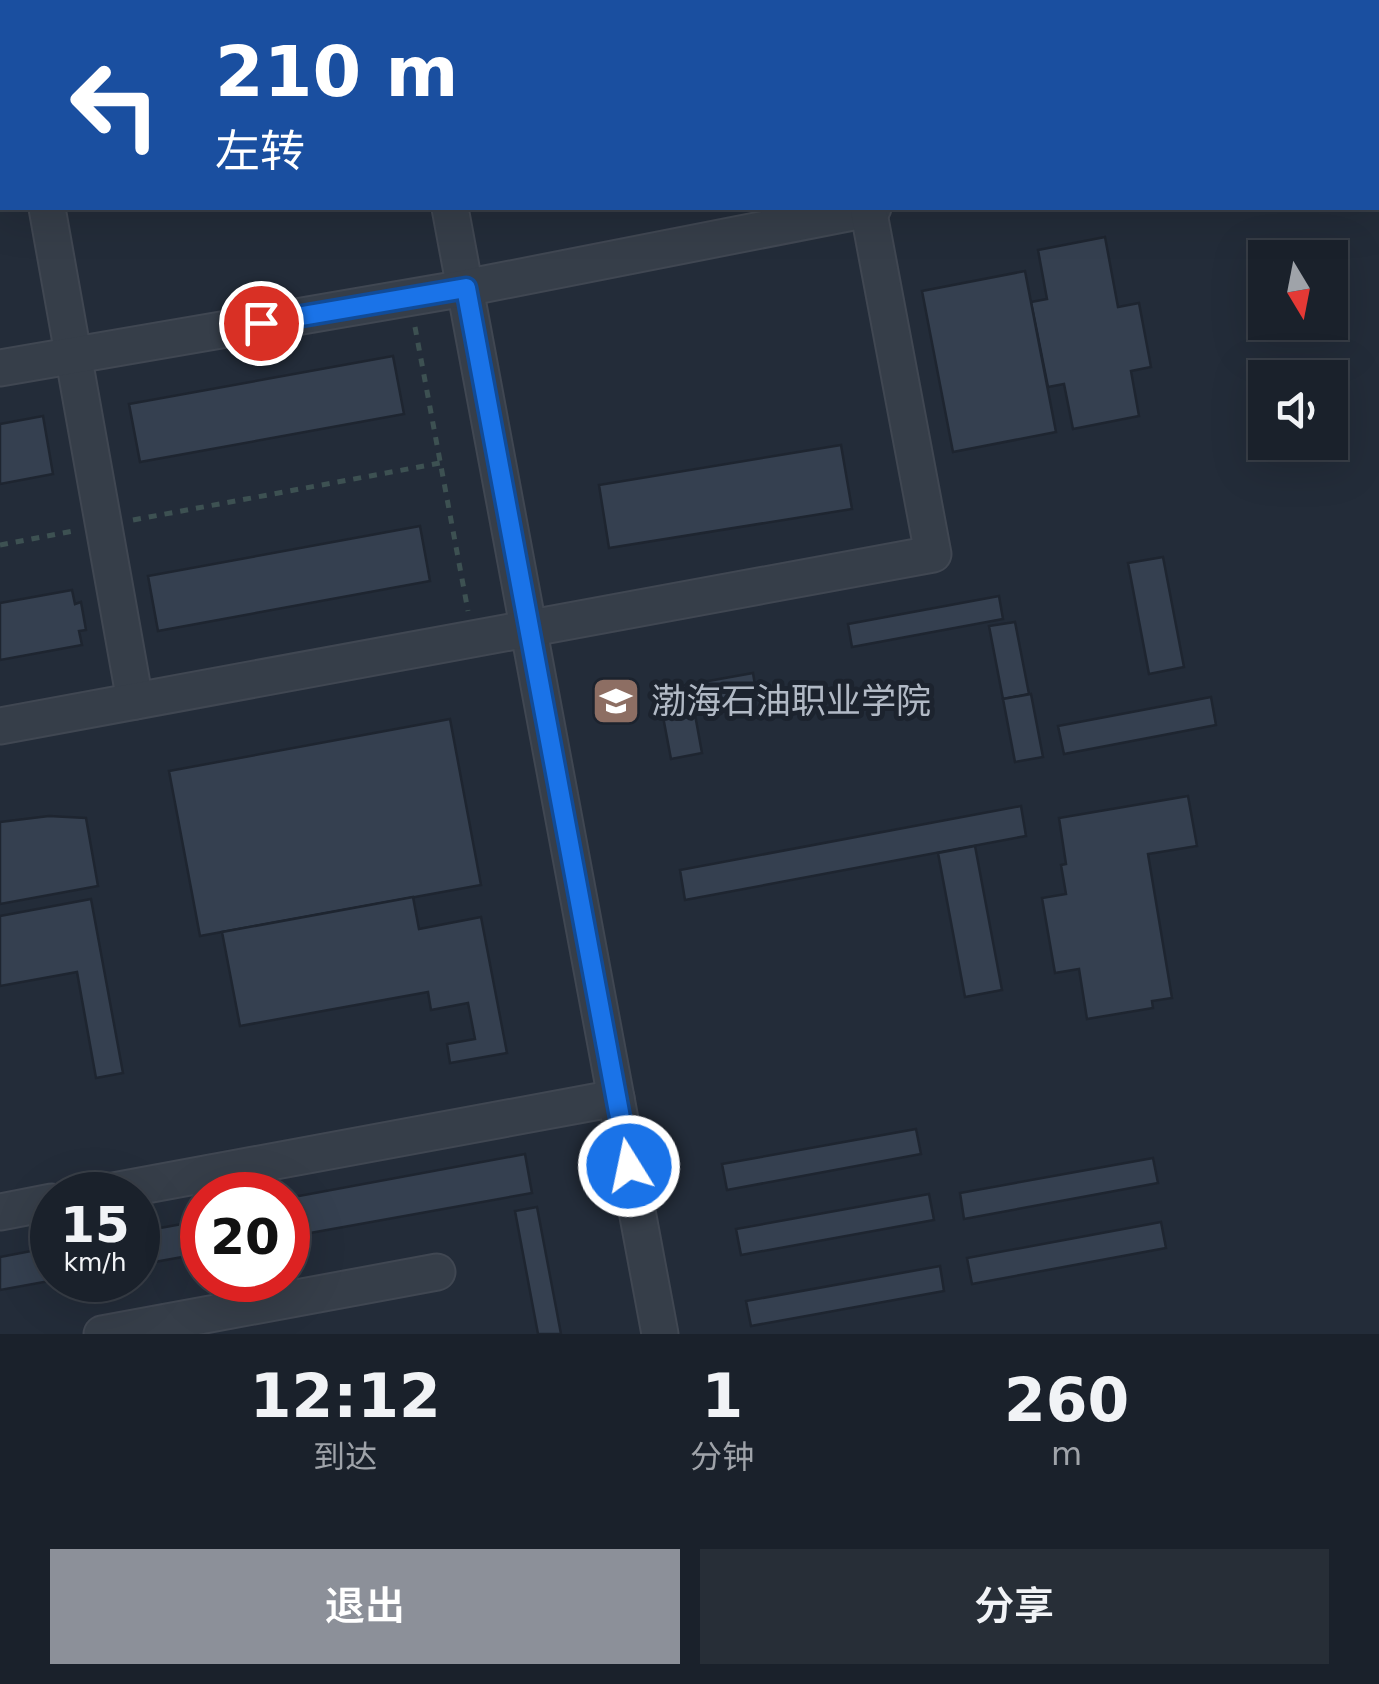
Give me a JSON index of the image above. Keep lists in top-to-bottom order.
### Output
{
  "places": {
    "school or university": ["渤海石油职业学院"]
  },
  "north": "bottom",
  "page": {
    "turn": ["210 m", "左转"],
    "speed": "15 km/h",
    "limit": "20",
    "eta": [
      "12:12",
      "到达",
      "1",
      "分钟",
      "260",
      "m"
    ],
    "buttons": ["退出", "分享"]
  }
}
